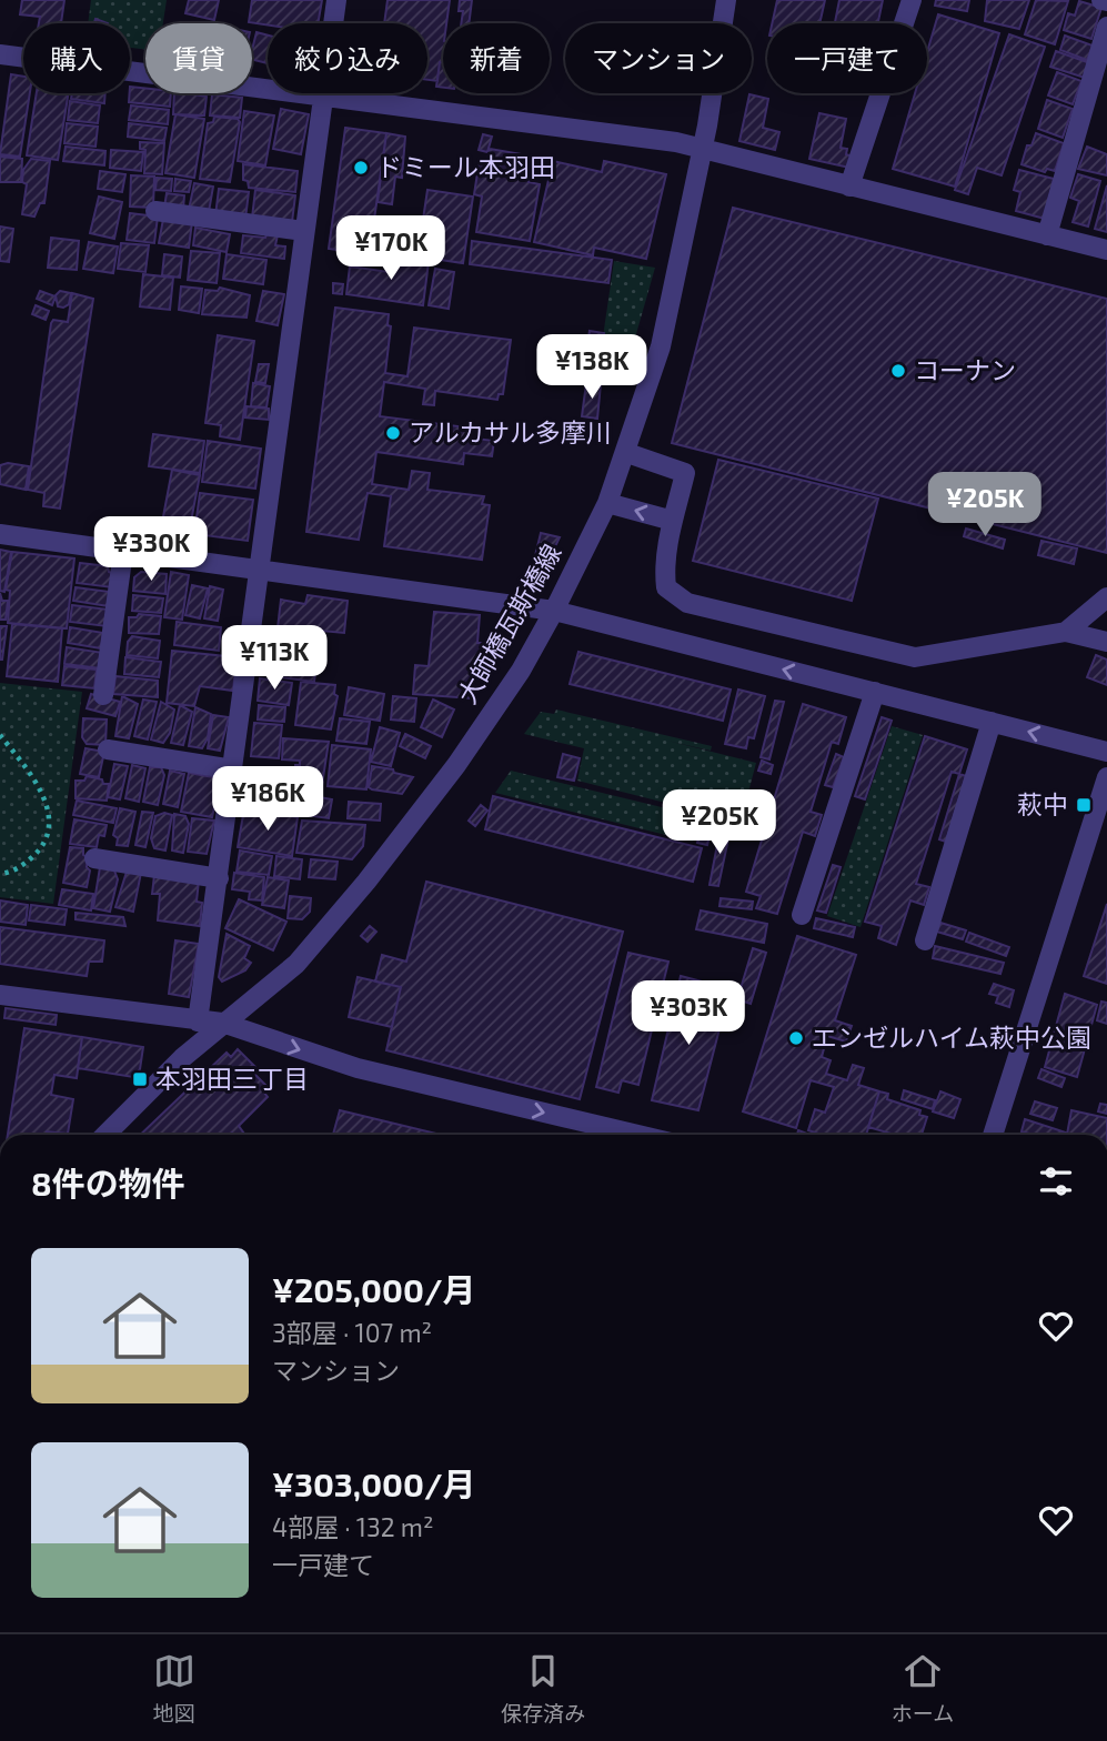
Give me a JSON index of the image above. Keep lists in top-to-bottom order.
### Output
{
  "streets": {
    "street": ["大師橋瓦斯橋線"]
  },
  "places": {
    "other": [
      "ドミール本羽田",
      "コーナン",
      "アルカサル多摩川",
      "エンゼルハイム萩中公園"
    ],
    "transit": ["萩中", "本羽田三丁目"]
  },
  "page": {
    "chip": [
      "購入",
      "賃貸",
      "絞り込み",
      "新着",
      "マンション",
      "一戸建て"
    ],
    "price": [
      "¥170K",
      "¥138K",
      "¥205K",
      "¥330K",
      "¥113K",
      "¥186K",
      "¥205K",
      "¥303K"
    ],
    "heading": "8件の物件",
    "list": [
      {
        "name": "¥205,000/月",
        "note": "3部屋 · 107 m² · マンション"
      },
      {
        "name": "¥303,000/月",
        "note": "4部屋 · 132 m² · 一戸建て"
      }
    ],
    "tabs": ["地図", "保存済み", "ホーム"]
  }
}
